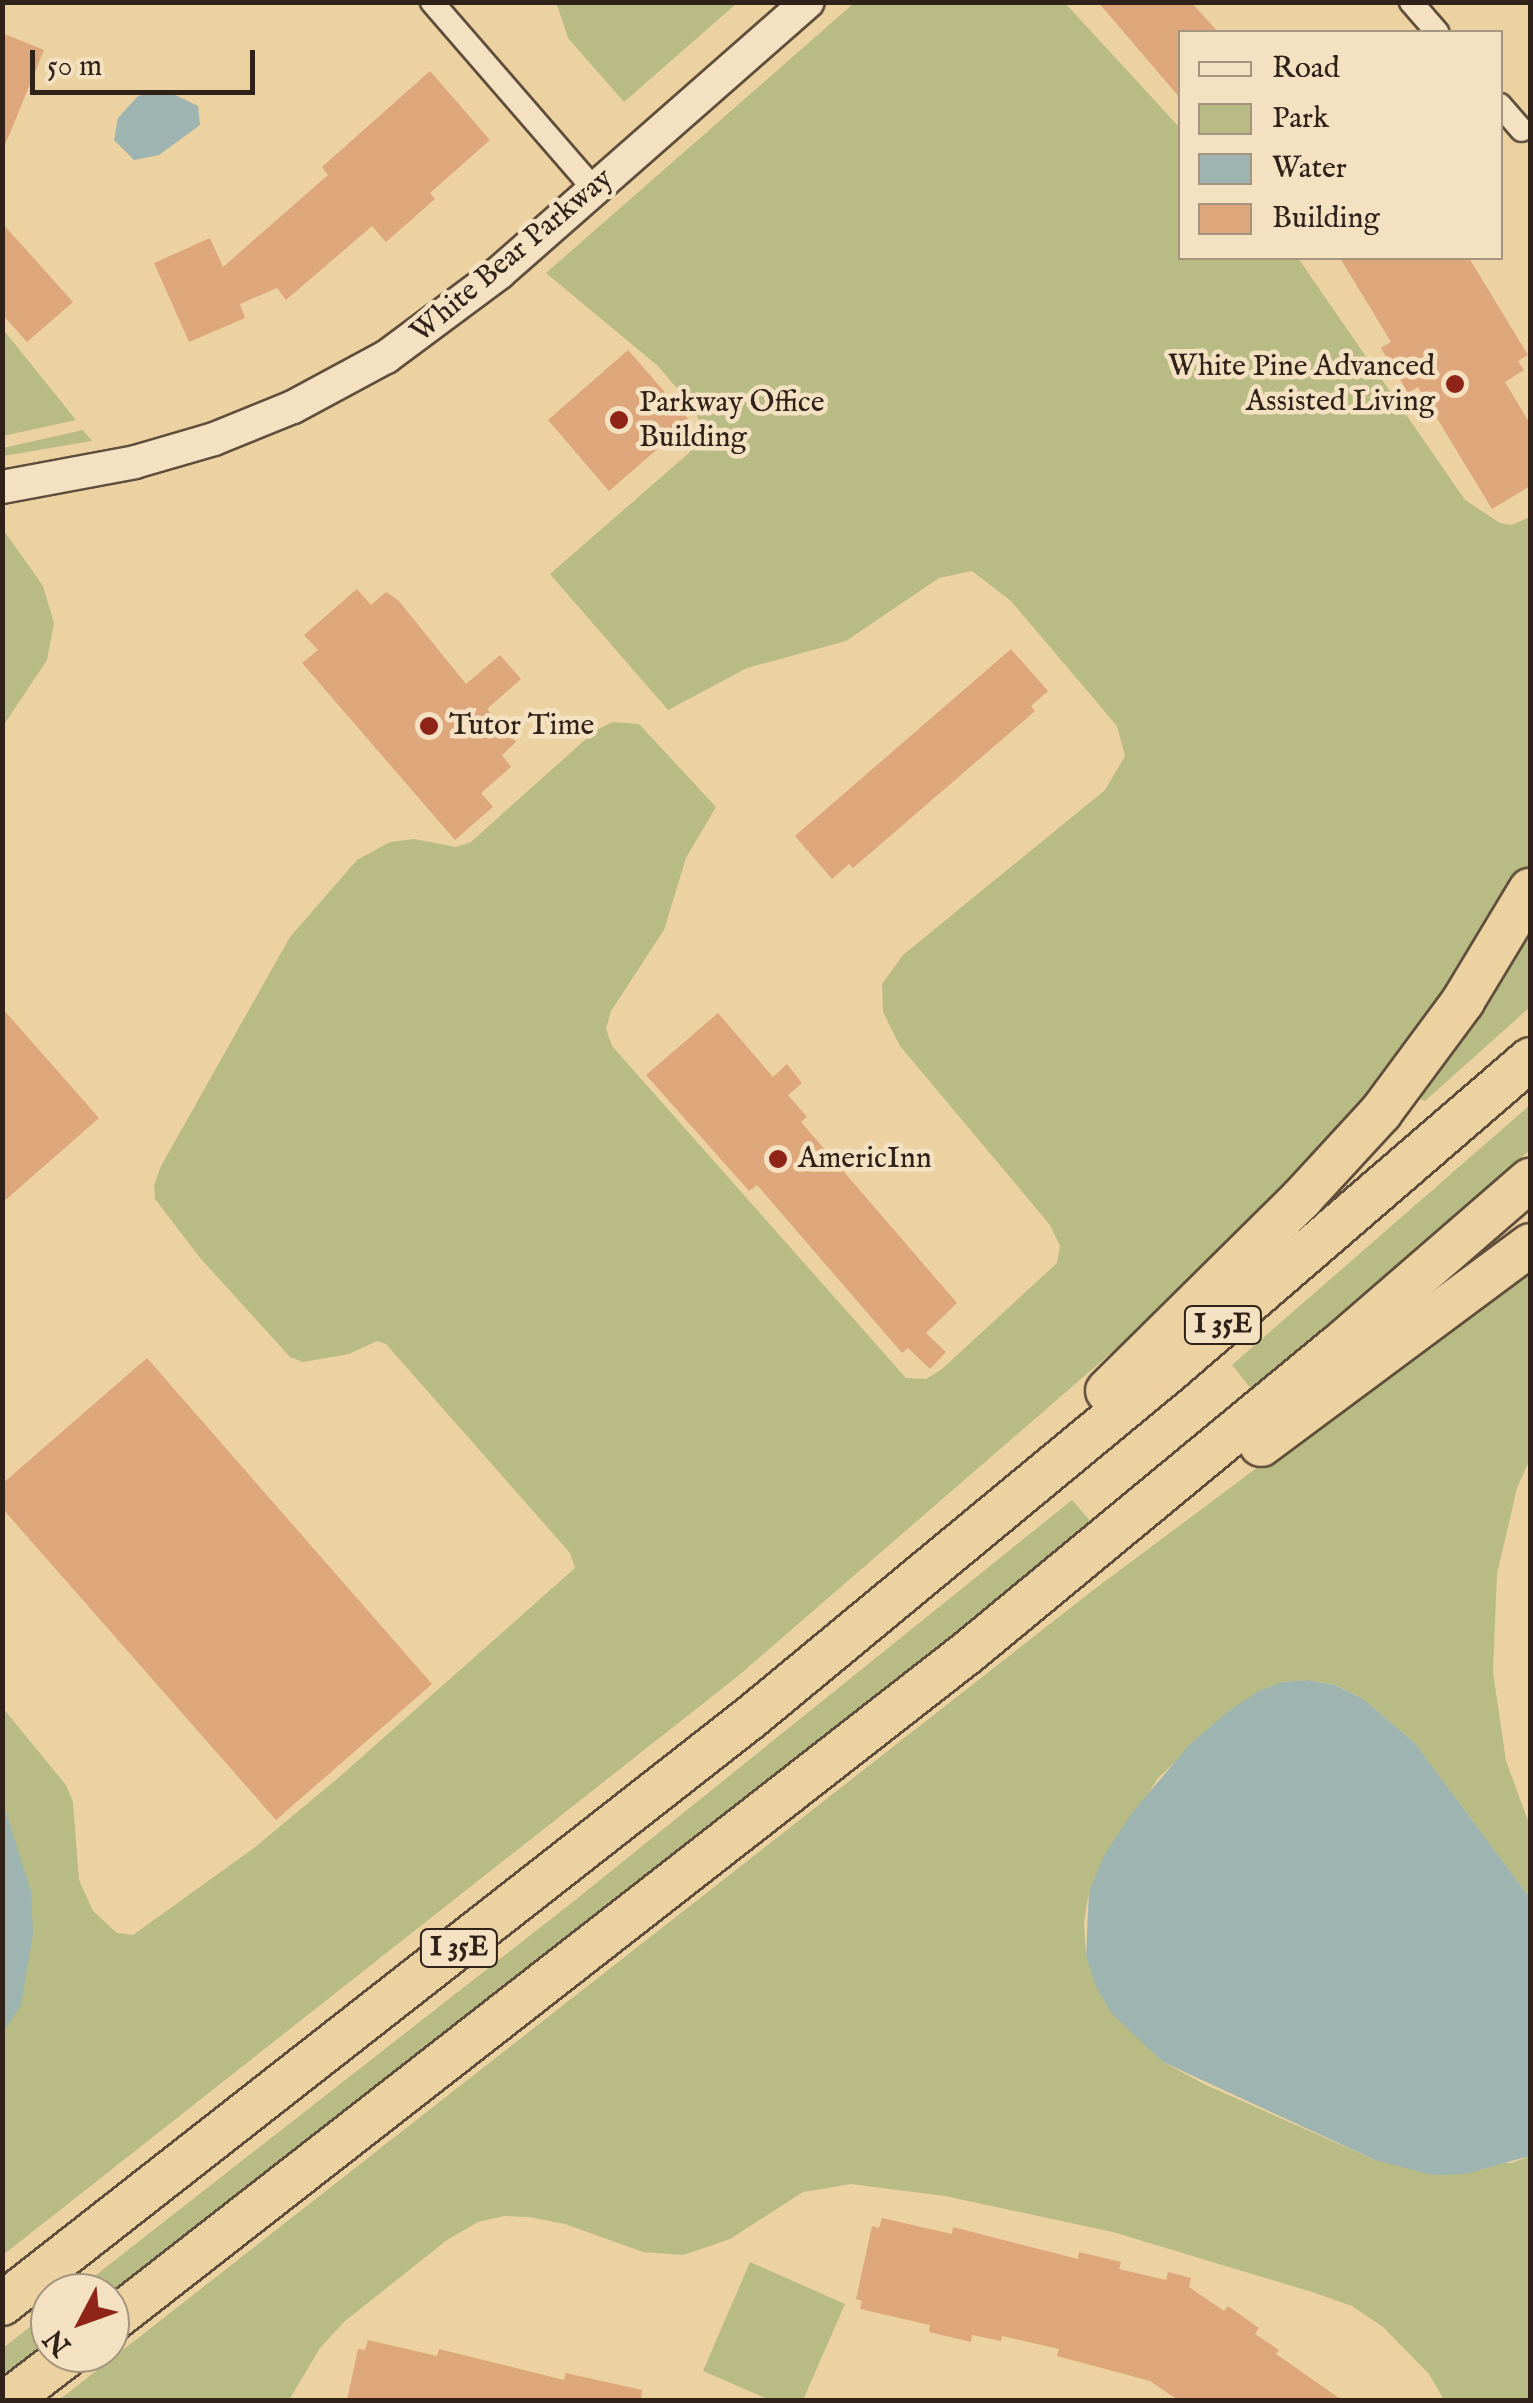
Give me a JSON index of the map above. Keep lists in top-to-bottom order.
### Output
{
  "streets": {
    "highway": ["I 35E"],
    "street": ["White Bear Parkway"]
  },
  "places": [
    "White Pine Advanced Assisted Living",
    "Parkway Office Building",
    "Tutor Time",
    "AmericInn"
  ],
  "legend": [
    "Road",
    "Park",
    "Water",
    "Building"
  ],
  "scale_bar": "50 m",
  "north": "bottom left"
}
